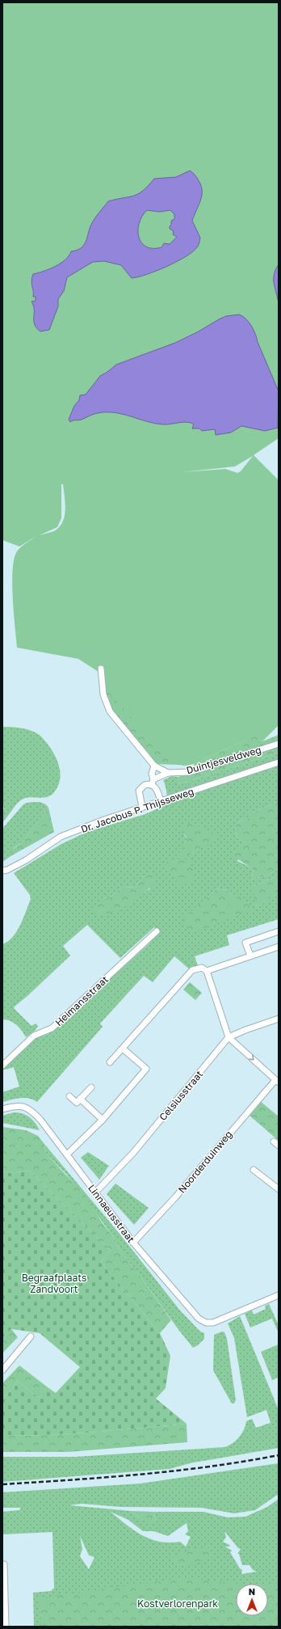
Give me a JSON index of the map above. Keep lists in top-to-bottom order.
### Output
{
  "streets": {
    "street": [
      "Duintjesveldweg",
      "Dr. Jacobus P. Thijsseweg",
      "Heimansstraat",
      "Celsiusstraat",
      "Noorderduinweg",
      "Linnaeusstraat"
    ]
  },
  "crossings": [
    ["Duintjesveldweg", "Dr. Jacobus P. Thijsseweg"],
    ["Celsiusstraat", "Linnaeusstraat"],
    ["Noorderduinweg", "Linnaeusstraat"]
  ],
  "parks": ["Begraafplaats Zandvoort", "Kostverlorenpark"],
  "north": "top"
}
